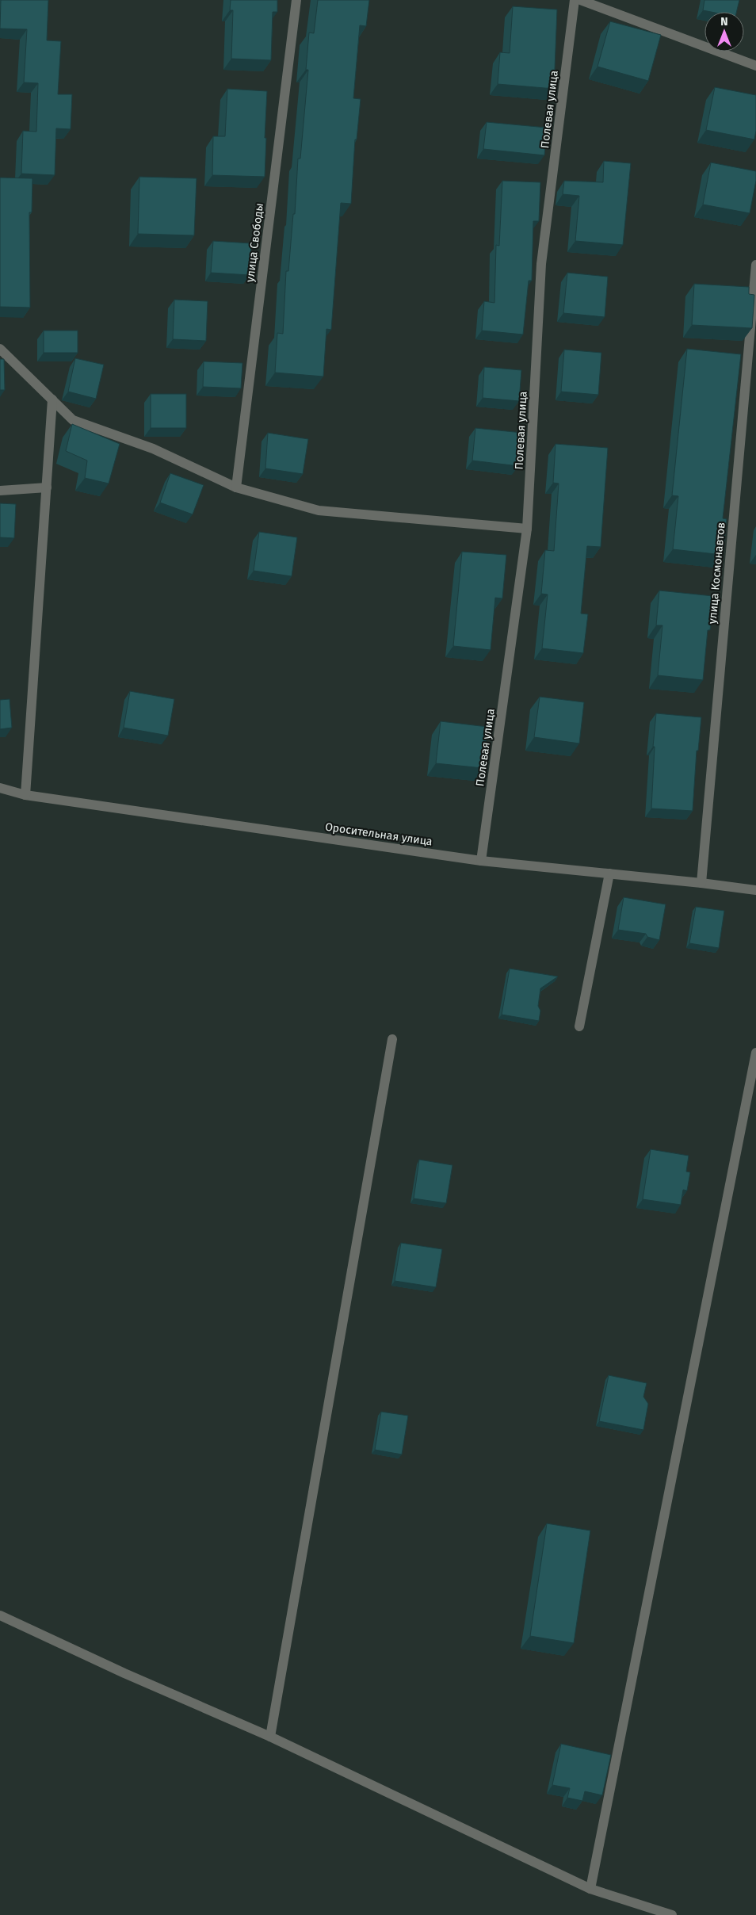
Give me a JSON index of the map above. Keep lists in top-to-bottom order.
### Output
{
  "streets": {
    "street": [
      "Полевая улица",
      "улица Свободы",
      "улица Космонавтов",
      "Оросительная улица"
    ]
  },
  "crossings": [
    ["Полевая улица", "Оросительная улица"],
    ["улица Космонавтов", "Оросительная улица"]
  ],
  "north": "top"
}
